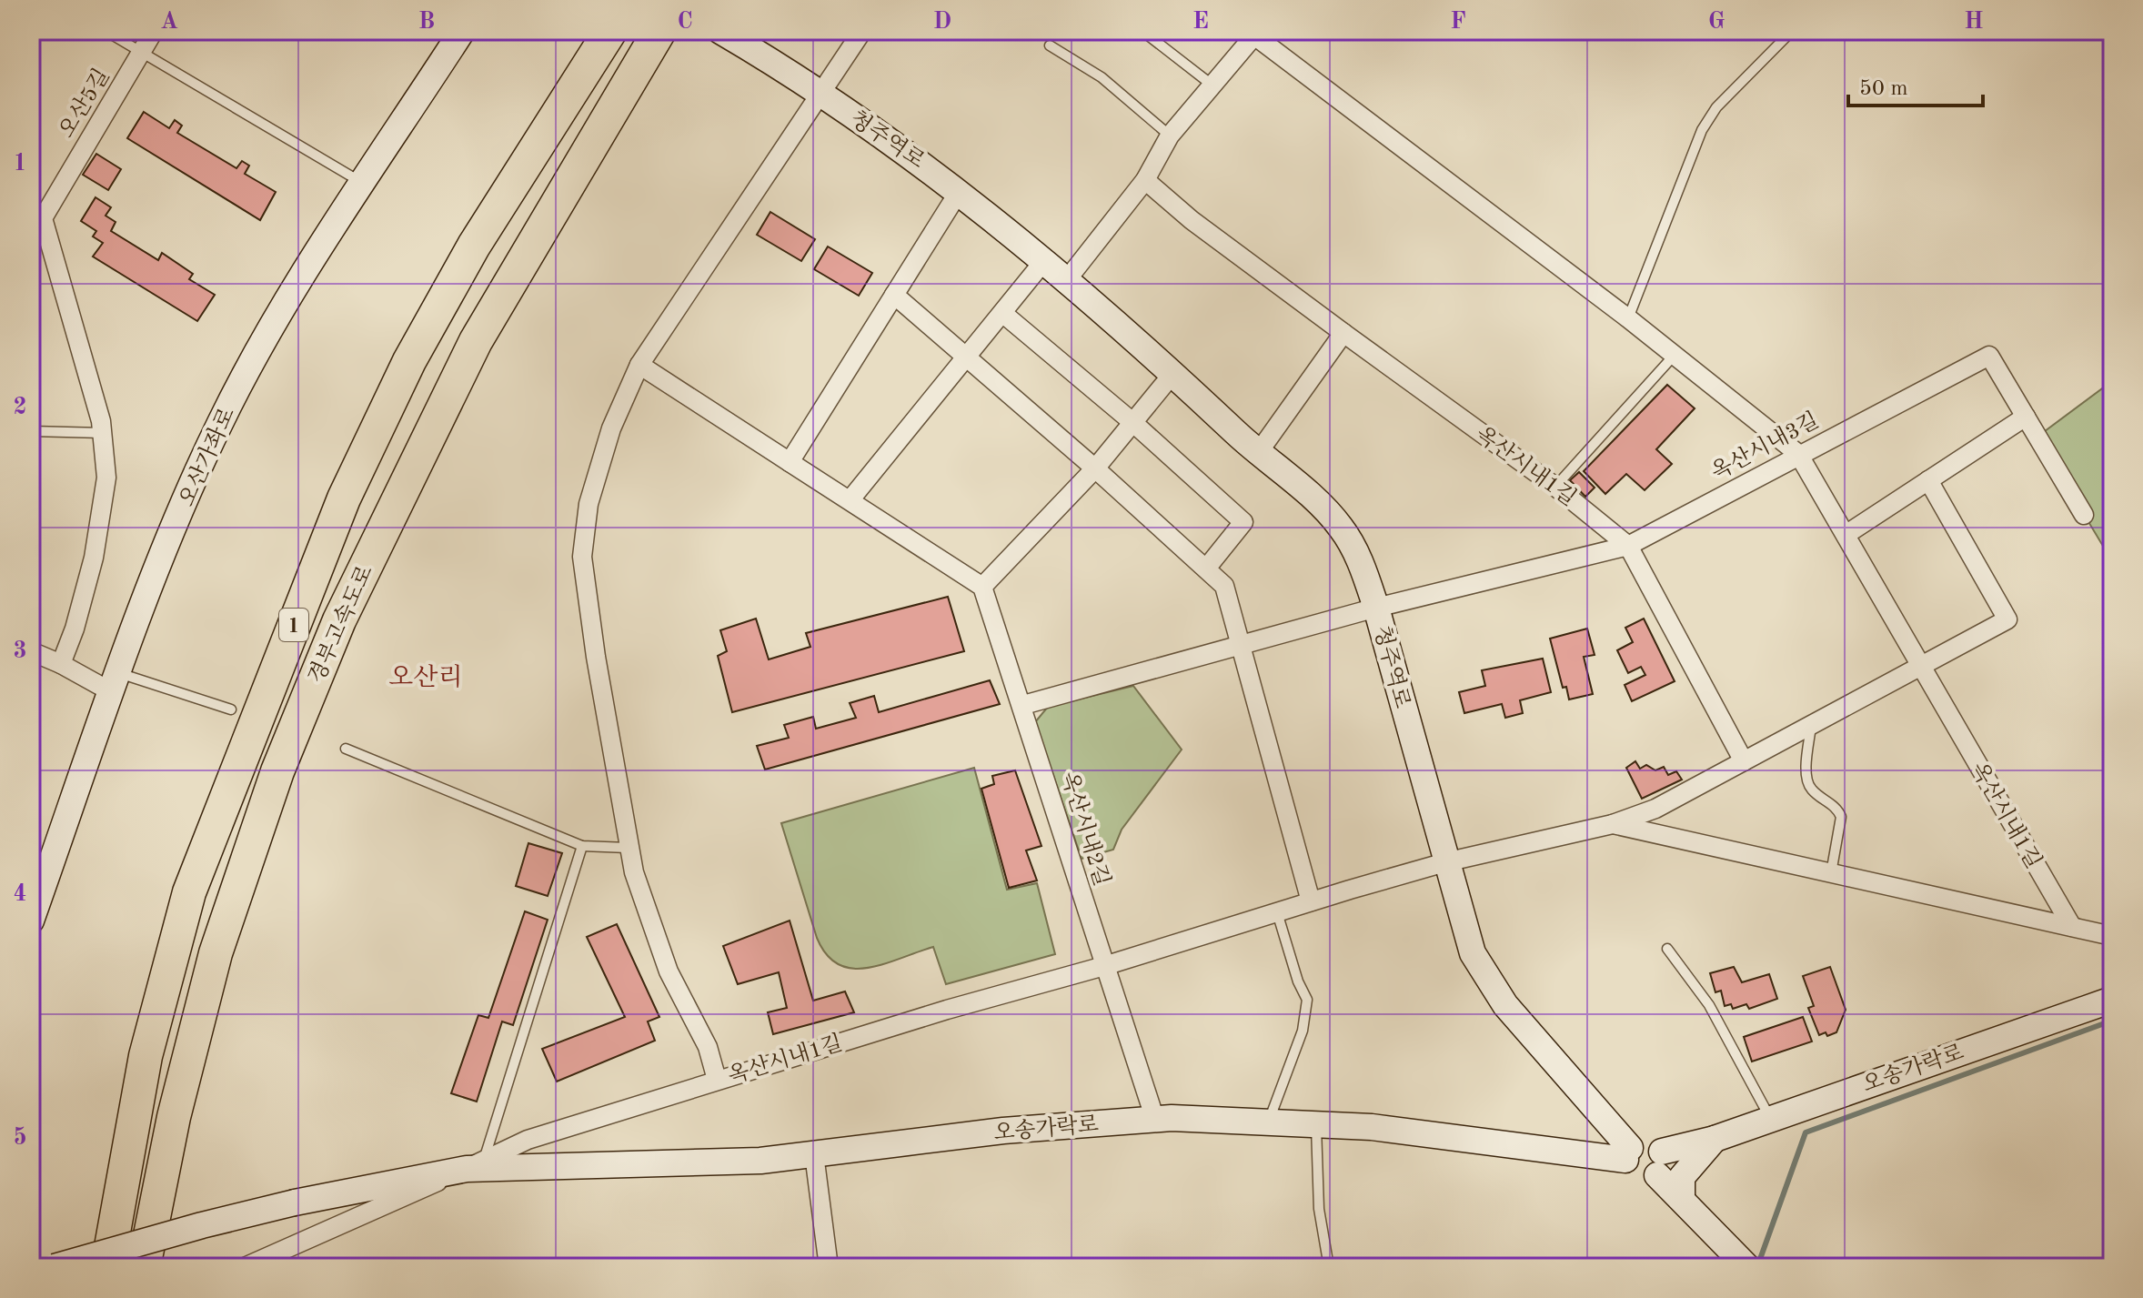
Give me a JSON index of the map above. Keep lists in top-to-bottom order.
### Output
{
  "streets": {
    "highway": ["경부고속도로", "1"],
    "street": [
      "오산5길",
      "청주역로",
      "옥산시내3길",
      "오산가좌로",
      "옥산시내1길",
      "옥산시내2길",
      "오송가락로"
    ]
  },
  "crossings": [
    ["청주역로", "옥산시내3길"],
    ["청주역로", "옥산시내1길"],
    ["청주역로", "오송가락로"],
    ["옥산시내3길", "옥산시내1길"],
    ["옥산시내1길", "옥산시내2길"],
    ["옥산시내1길", "오송가락로"],
    ["옥산시내2길", "오송가락로"]
  ],
  "districts": ["오산리"],
  "scale_bar": "50 m",
  "grid": {
    "columns": [
      "A",
      "B",
      "C",
      "D",
      "E",
      "F",
      "G",
      "H"
    ],
    "rows": [
      "1",
      "2",
      "3",
      "4",
      "5"
    ]
  }
}
